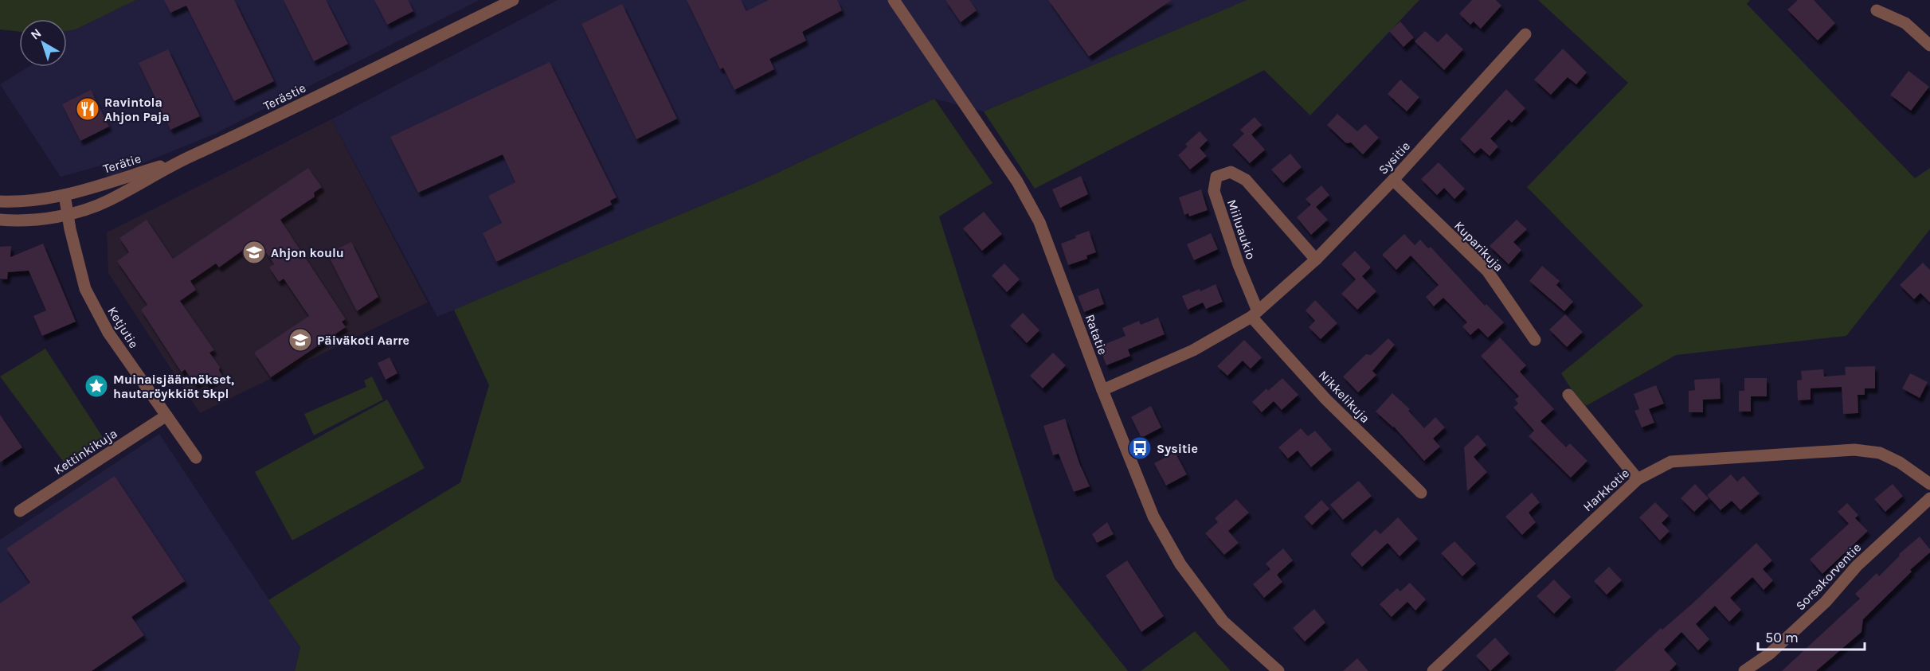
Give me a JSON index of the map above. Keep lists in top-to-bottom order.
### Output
{
  "streets": {
    "street": [
      "Terästie",
      "Sysitie",
      "Terätie",
      "Miiluaukio",
      "Kuparikuja",
      "Ketjutie",
      "Ratatie",
      "Nikkelikuja",
      "Kettinkikuja",
      "Harkkotie",
      "Sorsakorventie"
    ]
  },
  "crossings": [
    ["Terästie", "Terätie"],
    ["Terästie", "Ketjutie"],
    ["Sysitie", "Miiluaukio"],
    ["Sysitie", "Kuparikuja"],
    ["Sysitie", "Ratatie"],
    ["Sysitie", "Nikkelikuja"],
    ["Terätie", "Ketjutie"],
    ["Miiluaukio", "Nikkelikuja"],
    ["Ketjutie", "Kettinkikuja"]
  ],
  "places": {
    "restaurant": ["Ravintola Ahjon Paja"],
    "school or university": ["Ahjon koulu", "Päiväkoti Aarre"],
    "place": ["Muinaisjäännökset, hautaröykkiöt 5kpl"],
    "bus stop": ["Sysitie"]
  },
  "scale_bar": "50 m",
  "north": "top left"
}
